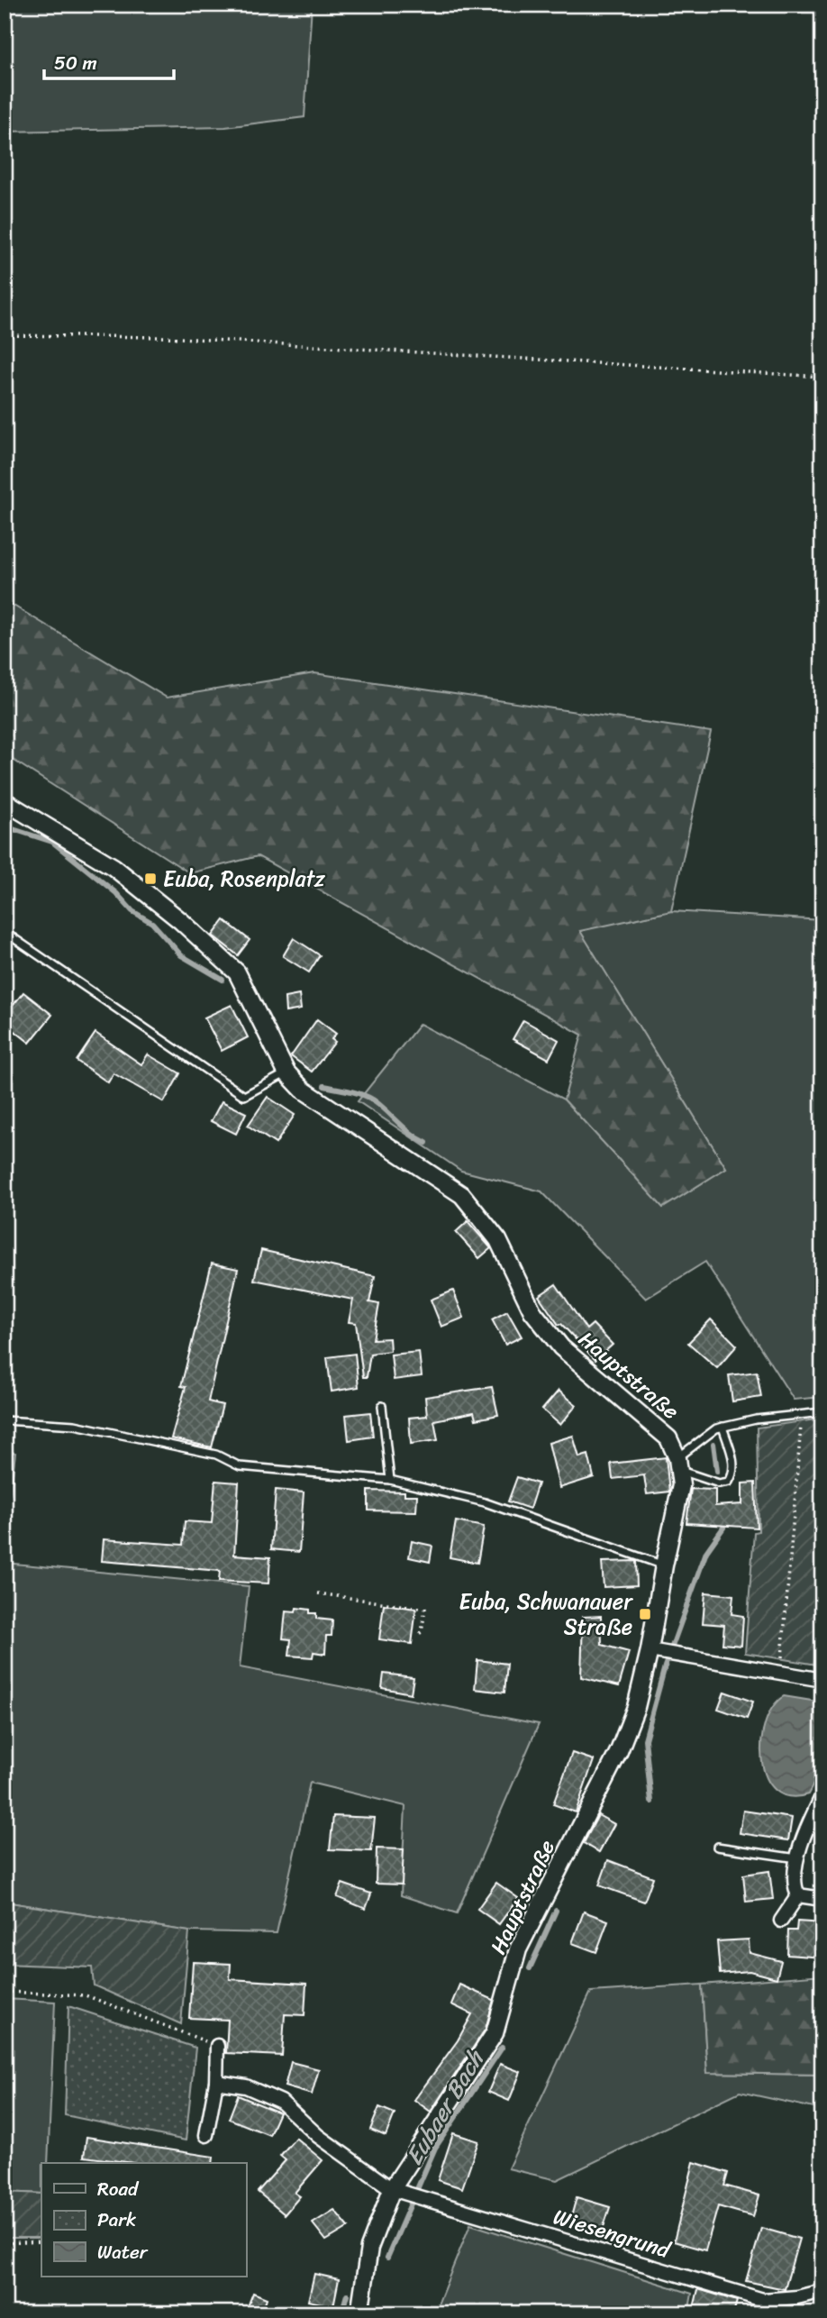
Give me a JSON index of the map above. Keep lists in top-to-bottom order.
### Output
{
  "streets": {
    "street": ["Hauptstraße", "Wiesengrund"]
  },
  "crossings": [
    ["Hauptstraße", "Wiesengrund"]
  ],
  "water": ["Eubaer Bach"],
  "places": {
    "transit": ["Euba, Rosenplatz", "Euba, Schwanauer Straße"]
  },
  "legend": ["Road", "Park", "Water"],
  "scale_bar": "50 m"
}
